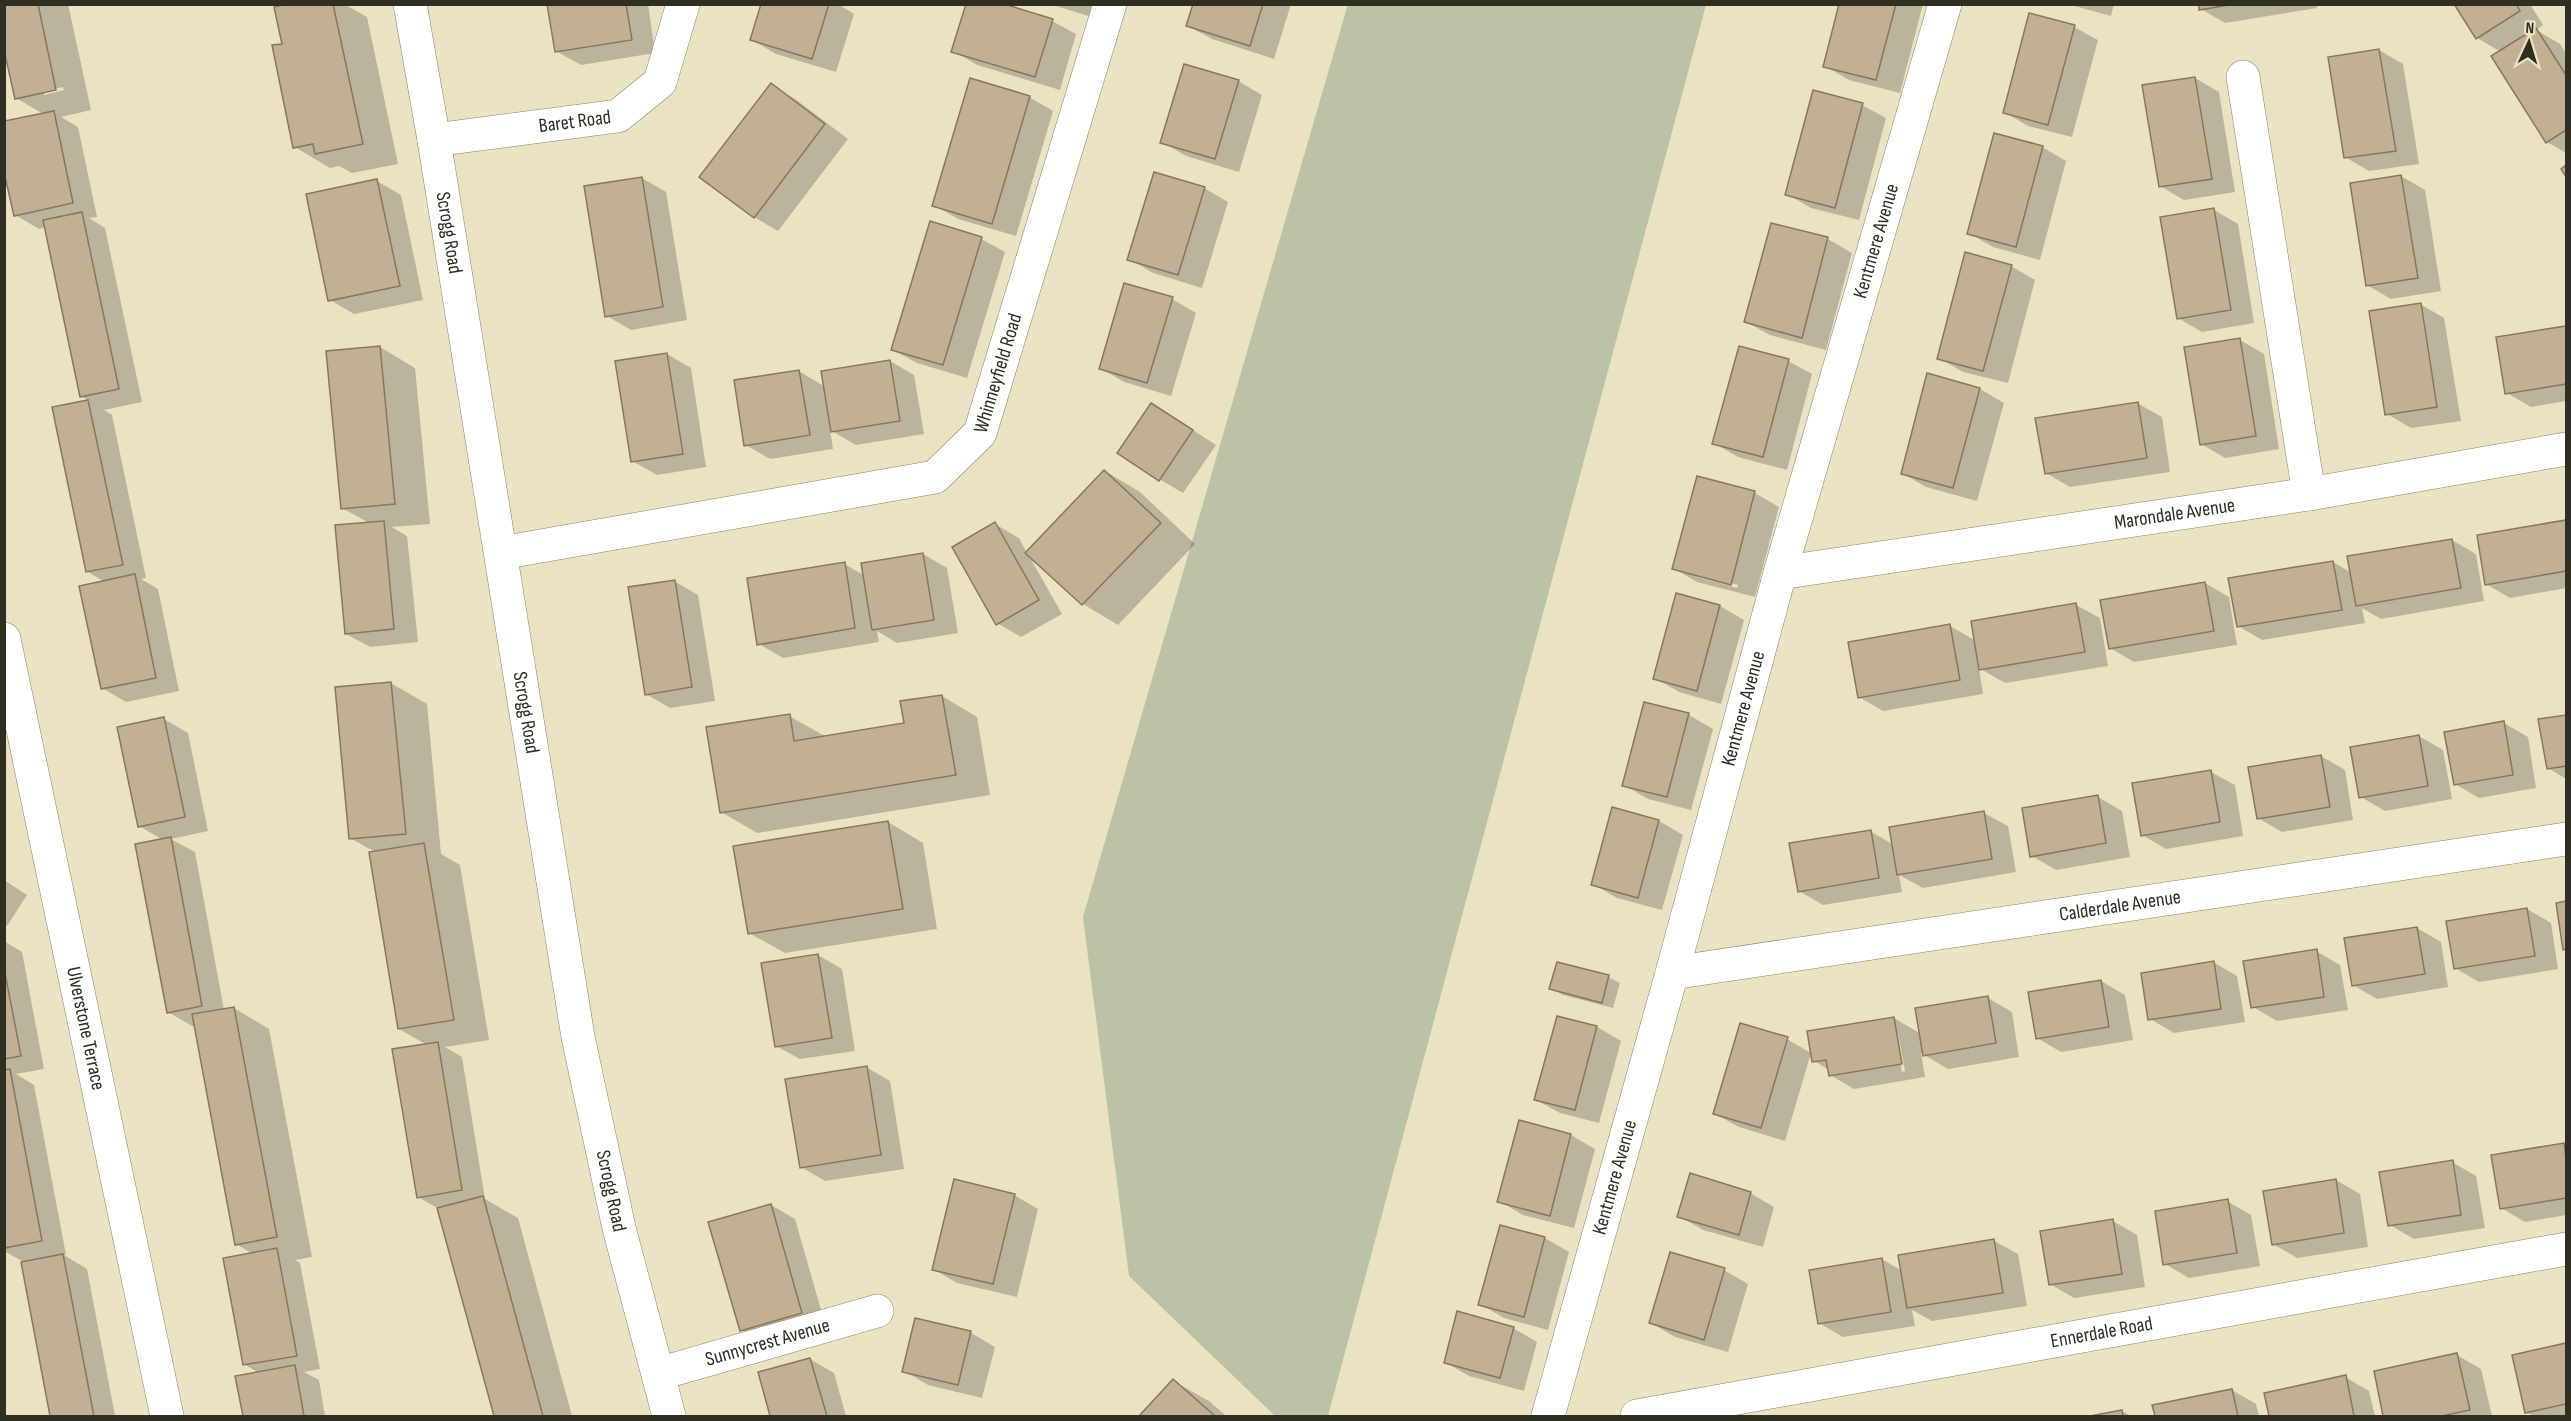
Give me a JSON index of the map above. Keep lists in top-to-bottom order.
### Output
{
  "streets": {
    "street": [
      "Baret Road",
      "Scrogg Road",
      "Kentmere Avenue",
      "Whinneyfield Road",
      "Marondale Avenue",
      "Calderdale Avenue",
      "Ulverstone Terrace",
      "Ennerdale Road",
      "Sunnycrest Avenue"
    ]
  },
  "crossings": [
    ["Baret Road", "Scrogg Road"],
    ["Scrogg Road", "Whinneyfield Road"],
    ["Scrogg Road", "Sunnycrest Avenue"],
    ["Kentmere Avenue", "Marondale Avenue"],
    ["Kentmere Avenue", "Calderdale Avenue"]
  ],
  "north": "top"
}
